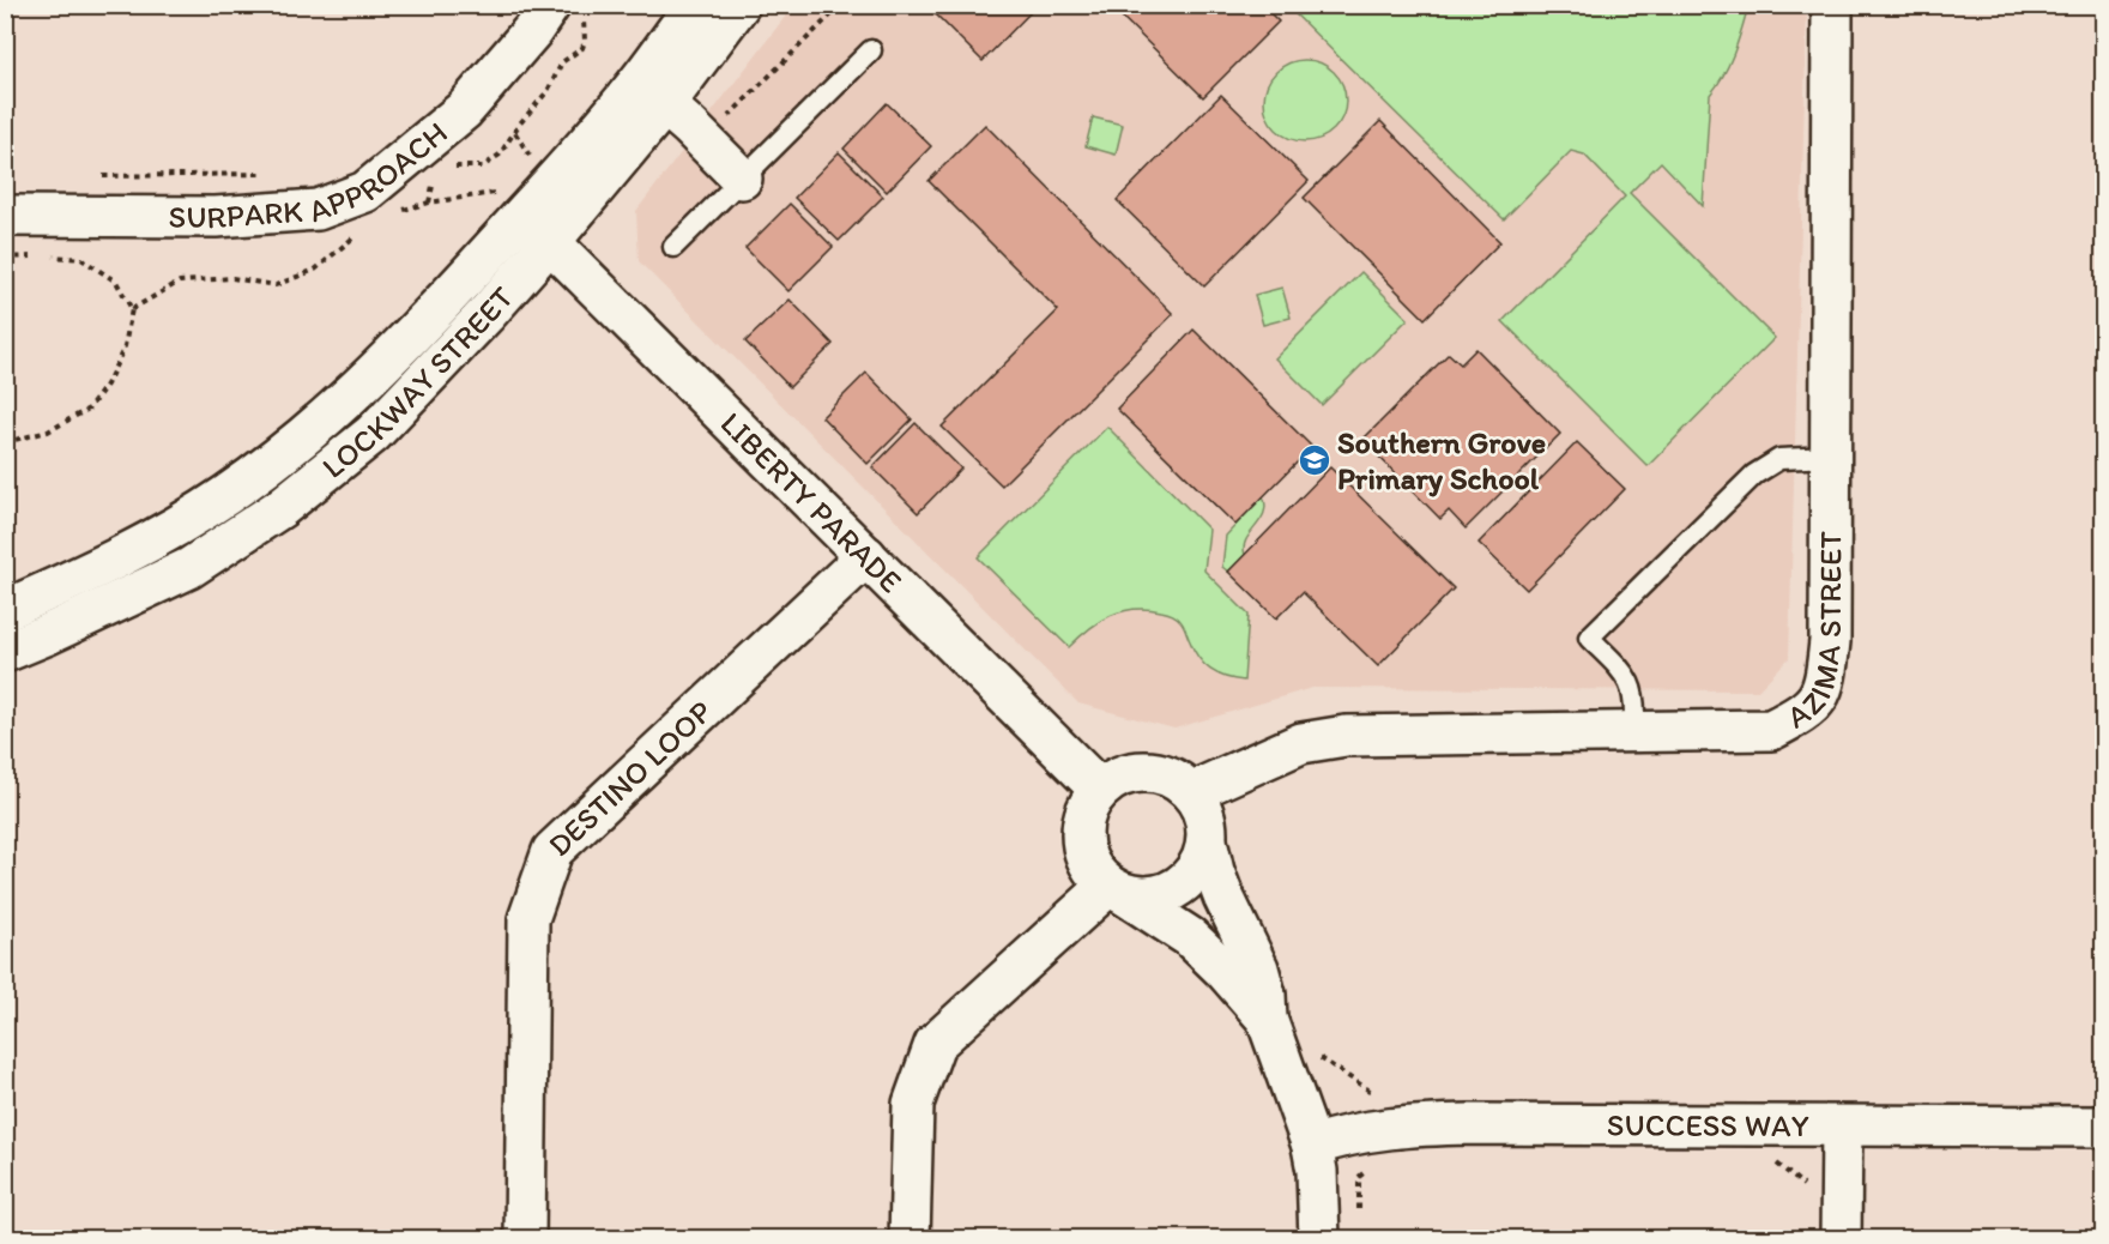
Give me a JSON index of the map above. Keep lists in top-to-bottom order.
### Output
{
  "streets": {
    "street": [
      "SURPARK APPROACH",
      "LOCKWAY STREET",
      "LIBERTY PARADE",
      "AZIMA STREET",
      "DESTINO LOOP",
      "SUCCESS WAY"
    ]
  },
  "crossings": [
    ["LOCKWAY STREET", "LIBERTY PARADE"],
    ["LIBERTY PARADE", "AZIMA STREET"],
    ["LIBERTY PARADE", "DESTINO LOOP"]
  ],
  "places": {
    "school or university": ["Southern Grove Primary School"]
  }
}
